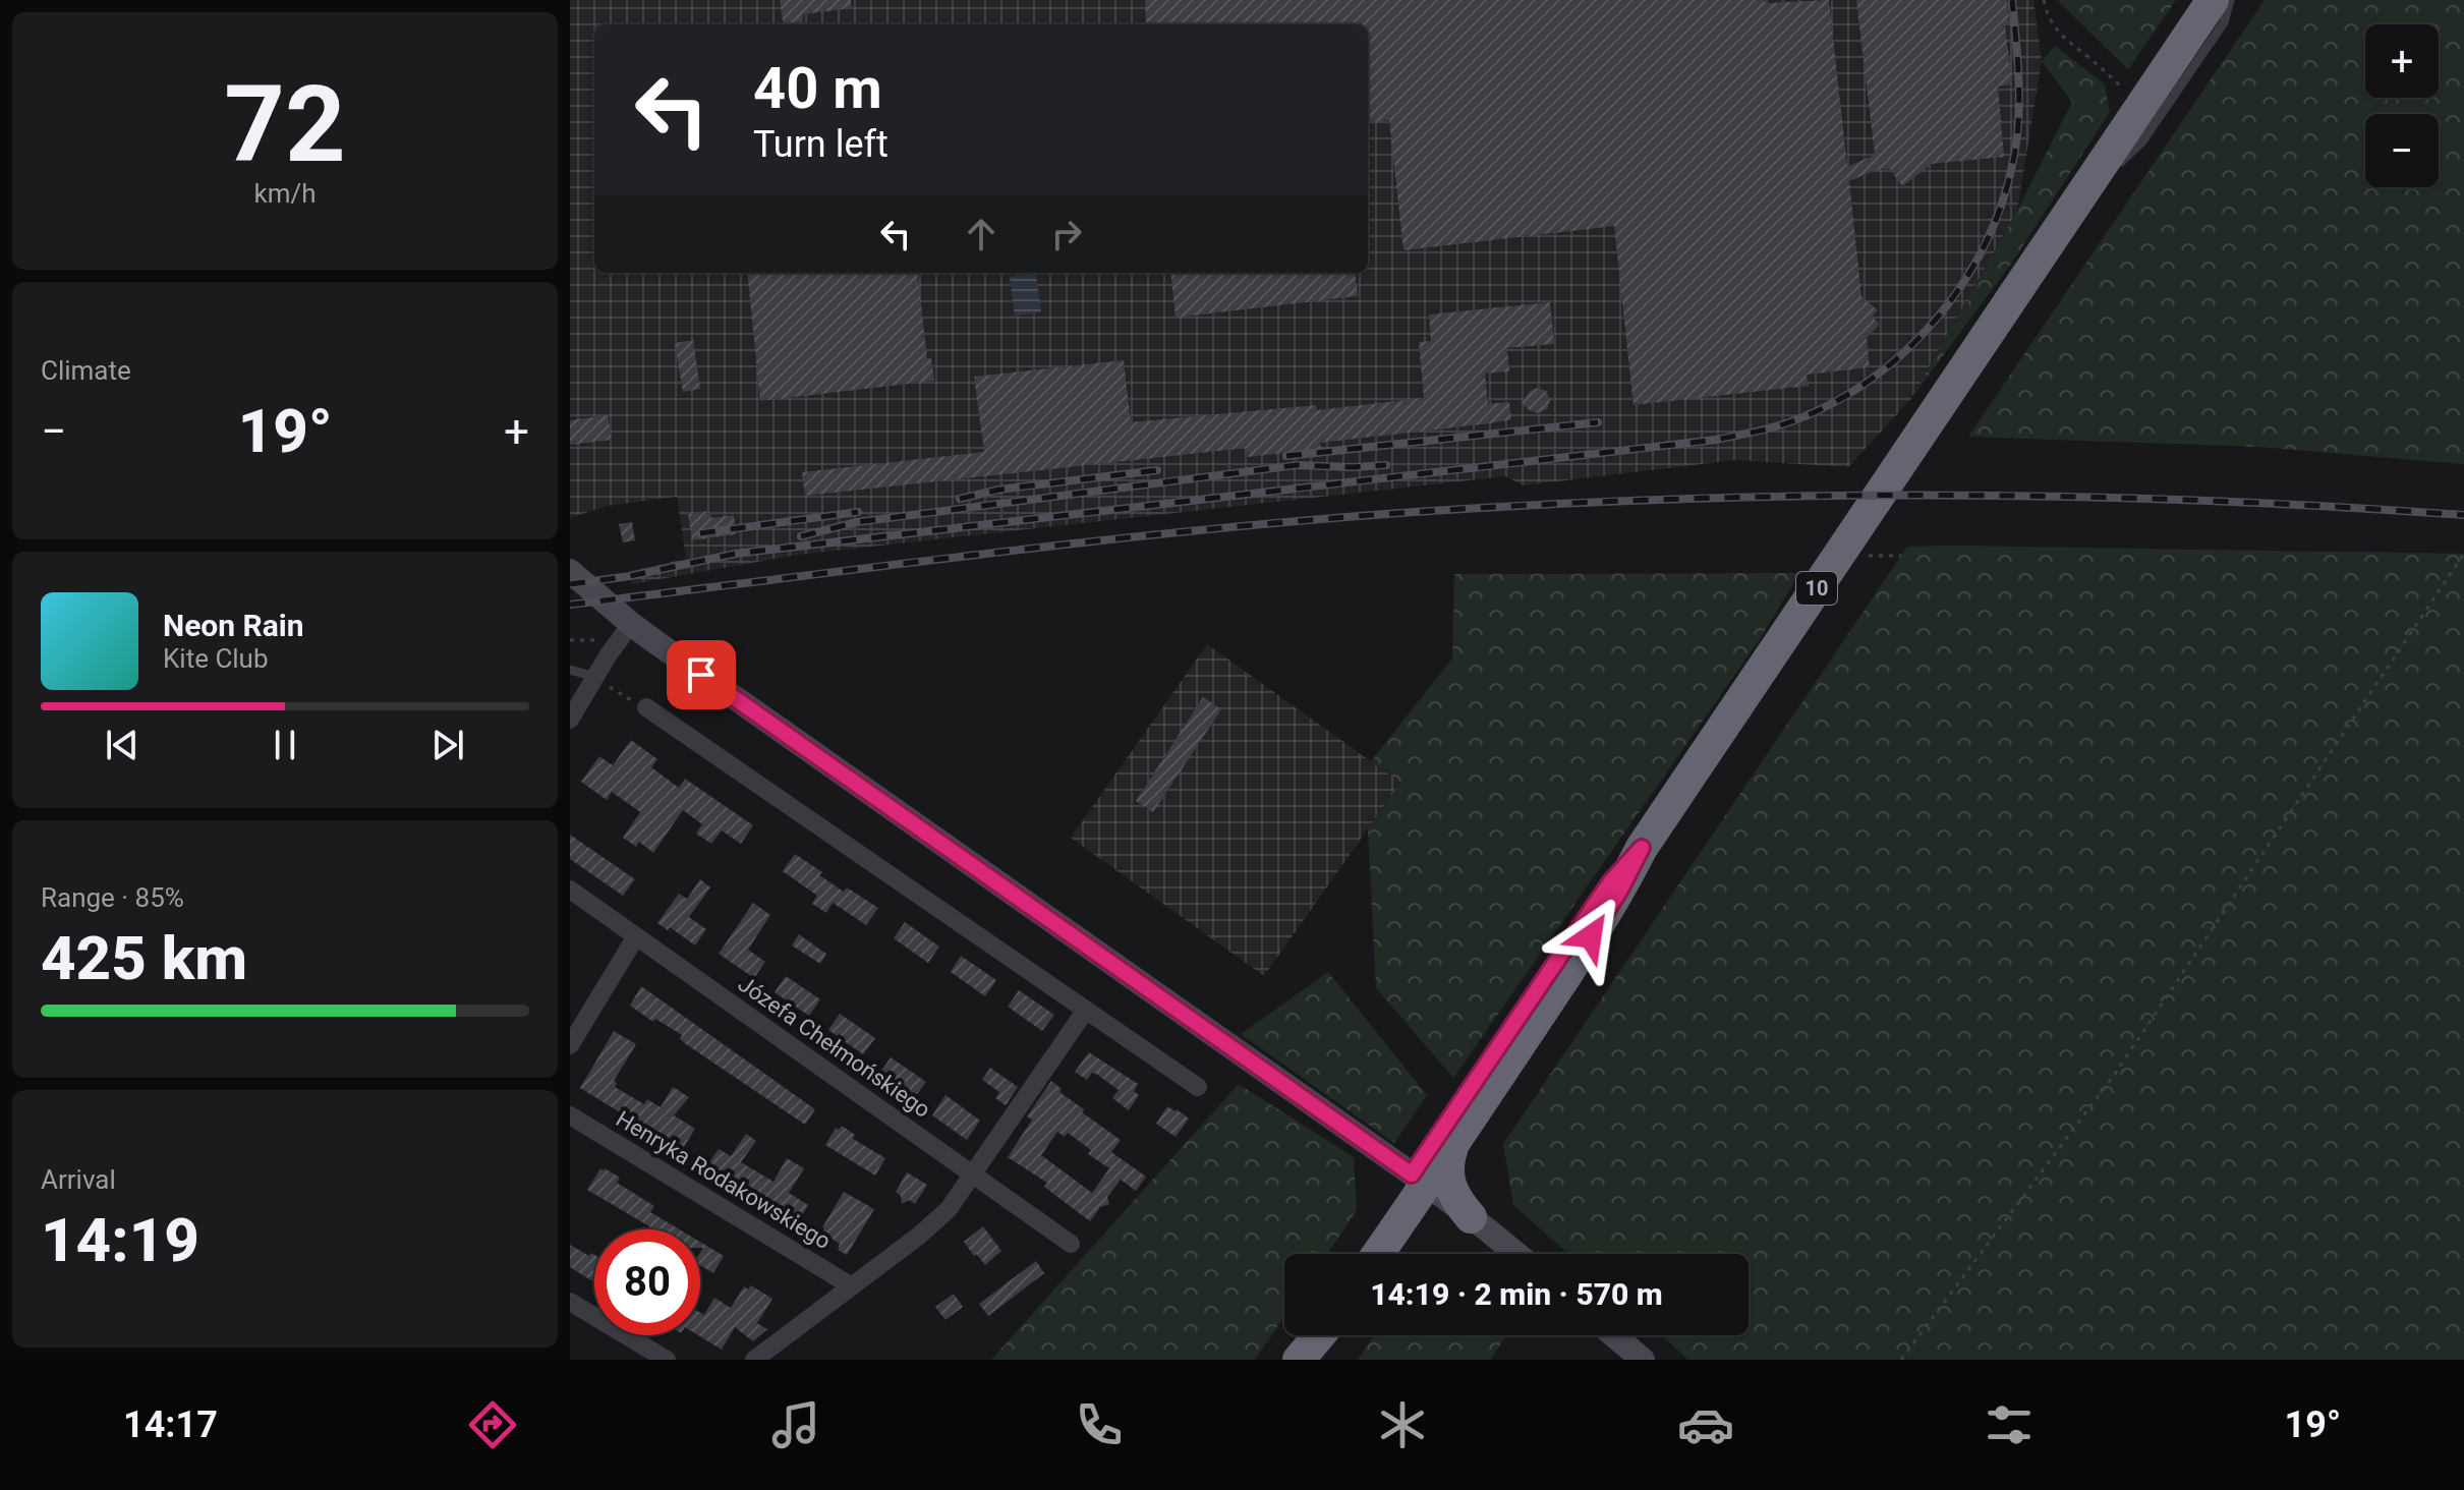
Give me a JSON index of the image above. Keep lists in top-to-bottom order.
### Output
{
  "streets": {
    "highway": ["10"],
    "street": ["Józefa Chełmońskiego", "Henryka Rodakowskiego"]
  },
  "page": {
    "tile": [
      ["72", "km/h"],
      "Climate",
      ["Range · 85%", "425 km"],
      ["Arrival", "14:19"]
    ],
    "map_buttons": ["+", "−"],
    "turn": ["40 m", "Turn left"],
    "heat": ["−", "19°", "+"],
    "song": ["Neon Rain", "Kite Club"],
    "limit": "80",
    "trip": "14:19 · 2 min · 570 m",
    "tabs": ["14:17", "19°"]
  }
}
